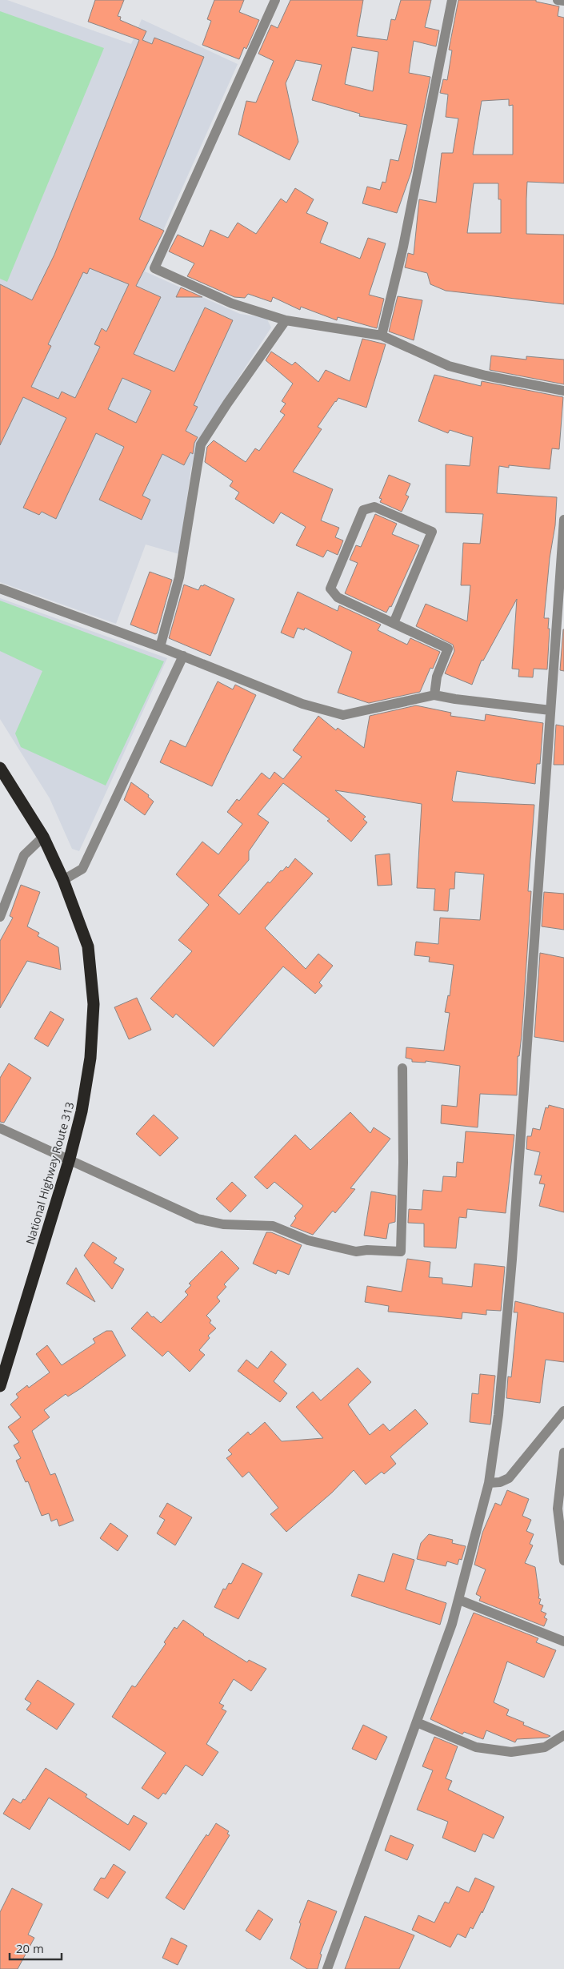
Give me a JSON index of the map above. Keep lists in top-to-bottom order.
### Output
{
  "streets": {
    "highway": ["National Highway Route 313"]
  },
  "scale_bar": "20 m"
}
